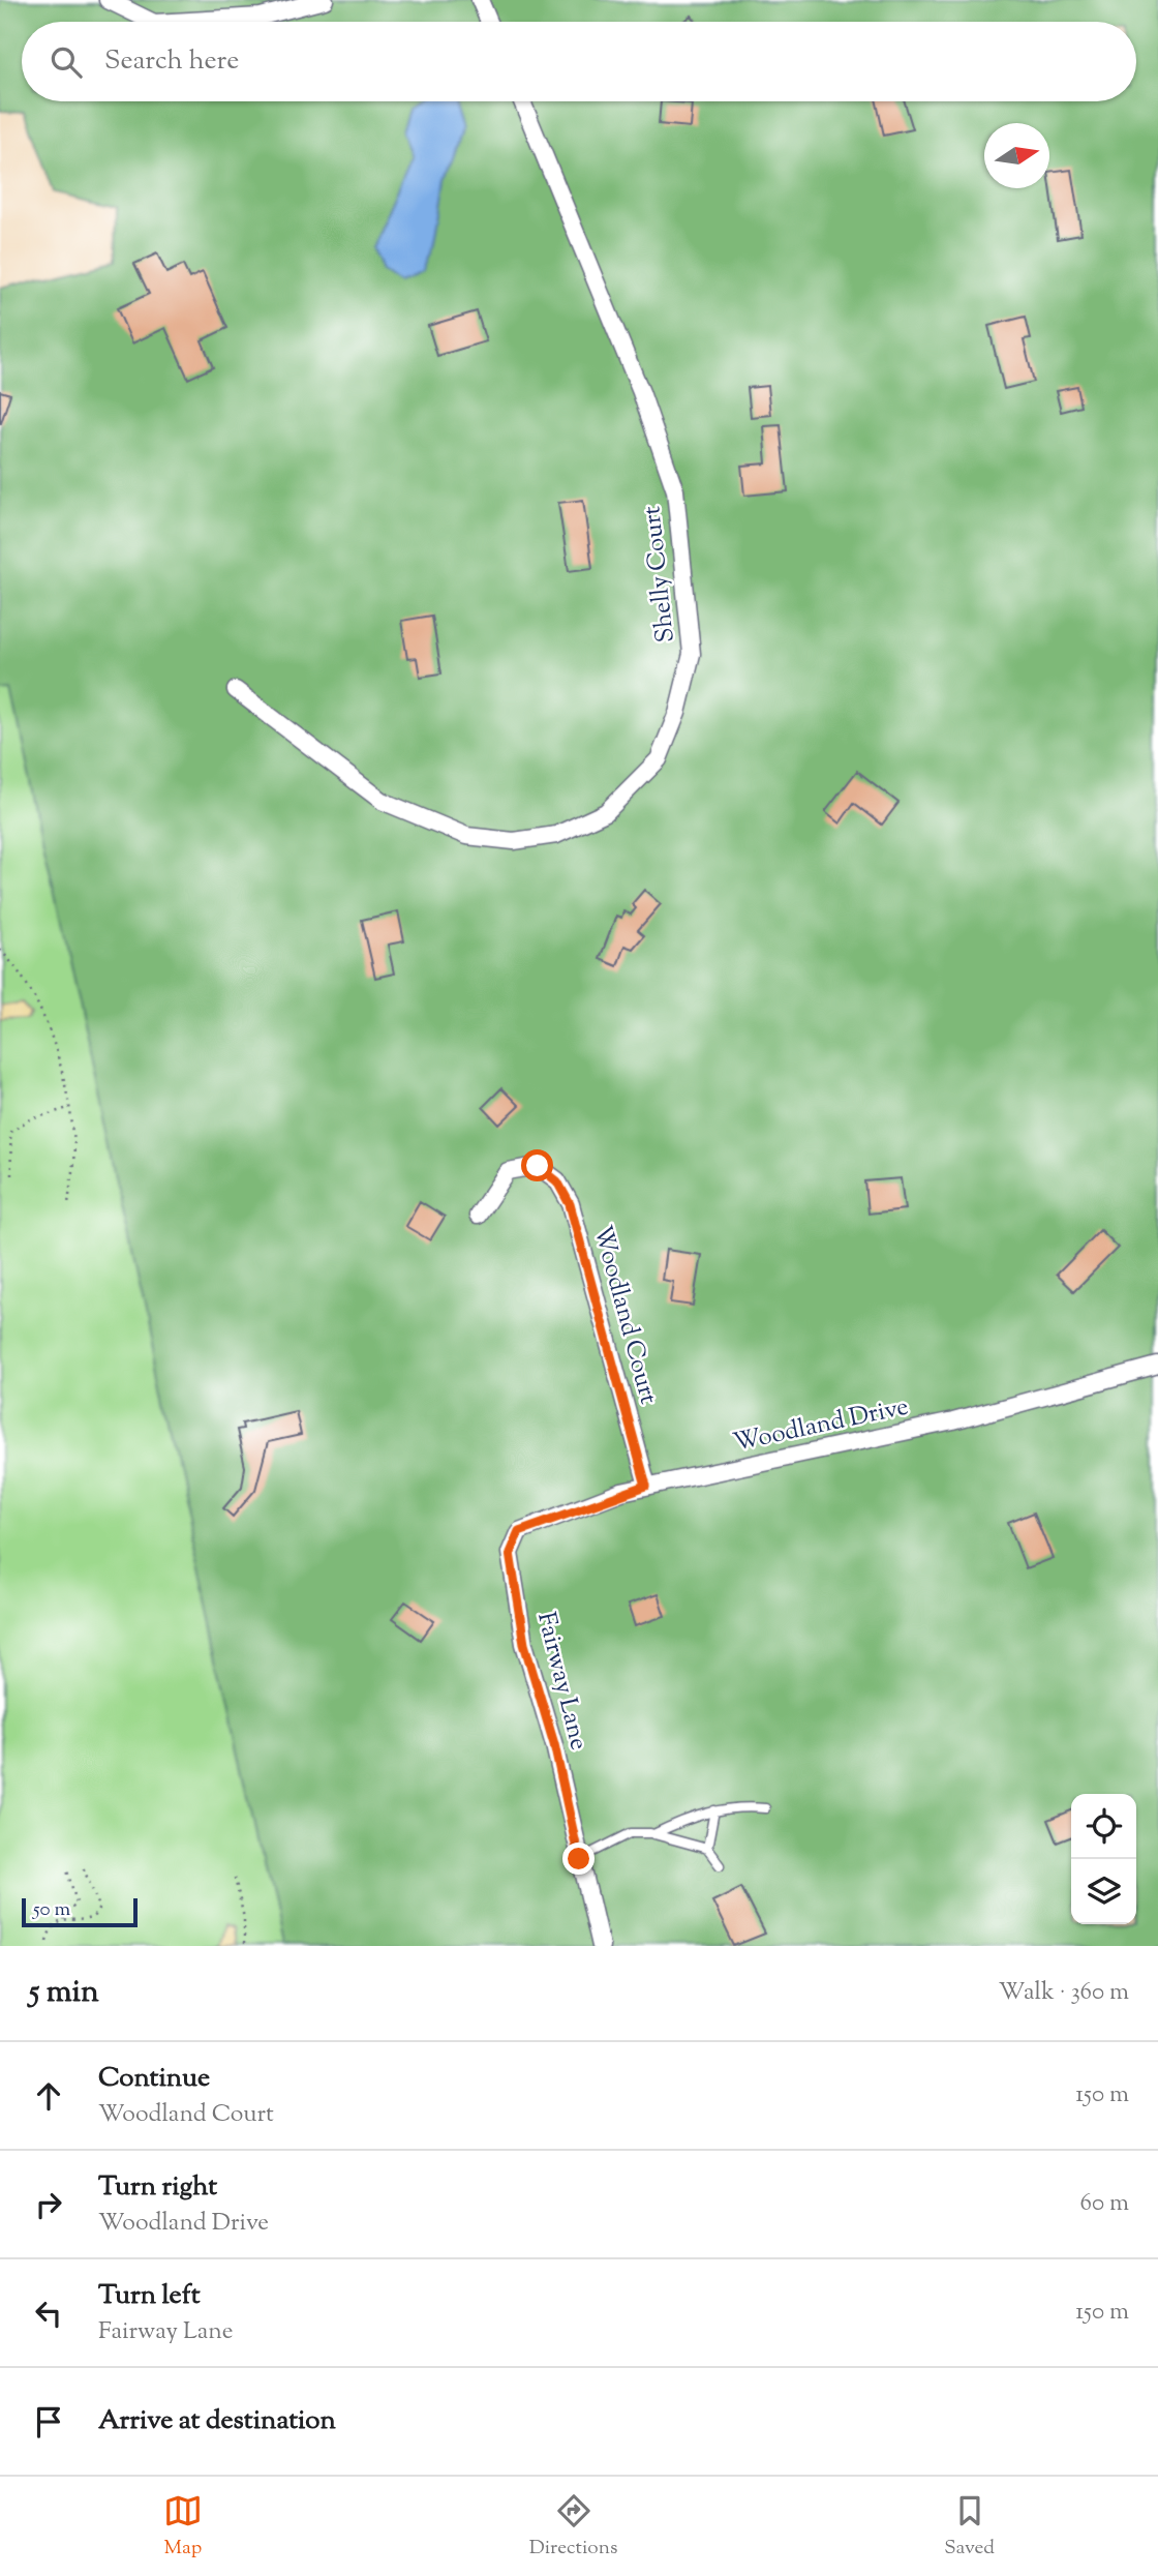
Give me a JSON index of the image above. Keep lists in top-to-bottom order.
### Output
{
  "streets": {
    "street": [
      "Shelly Court",
      "Woodland Court",
      "Woodland Drive",
      "Fairway Lane"
    ]
  },
  "crossings": [
    ["Woodland Court", "Woodland Drive"],
    ["Woodland Drive", "Fairway Lane"]
  ],
  "scale_bar": "50 m",
  "north": "right",
  "page": {
    "search": "Search here",
    "scale": "50 m",
    "heading": ["5 min", "Walk · 360 m"],
    "list": [
      ["Continue", "Woodland Court", "150 m"],
      ["Turn right", "Woodland Drive", "60 m"],
      ["Turn left", "Fairway Lane", "150 m"],
      "Arrive at destination"
    ],
    "nav": ["Map", "Directions", "Saved"]
  }
}
